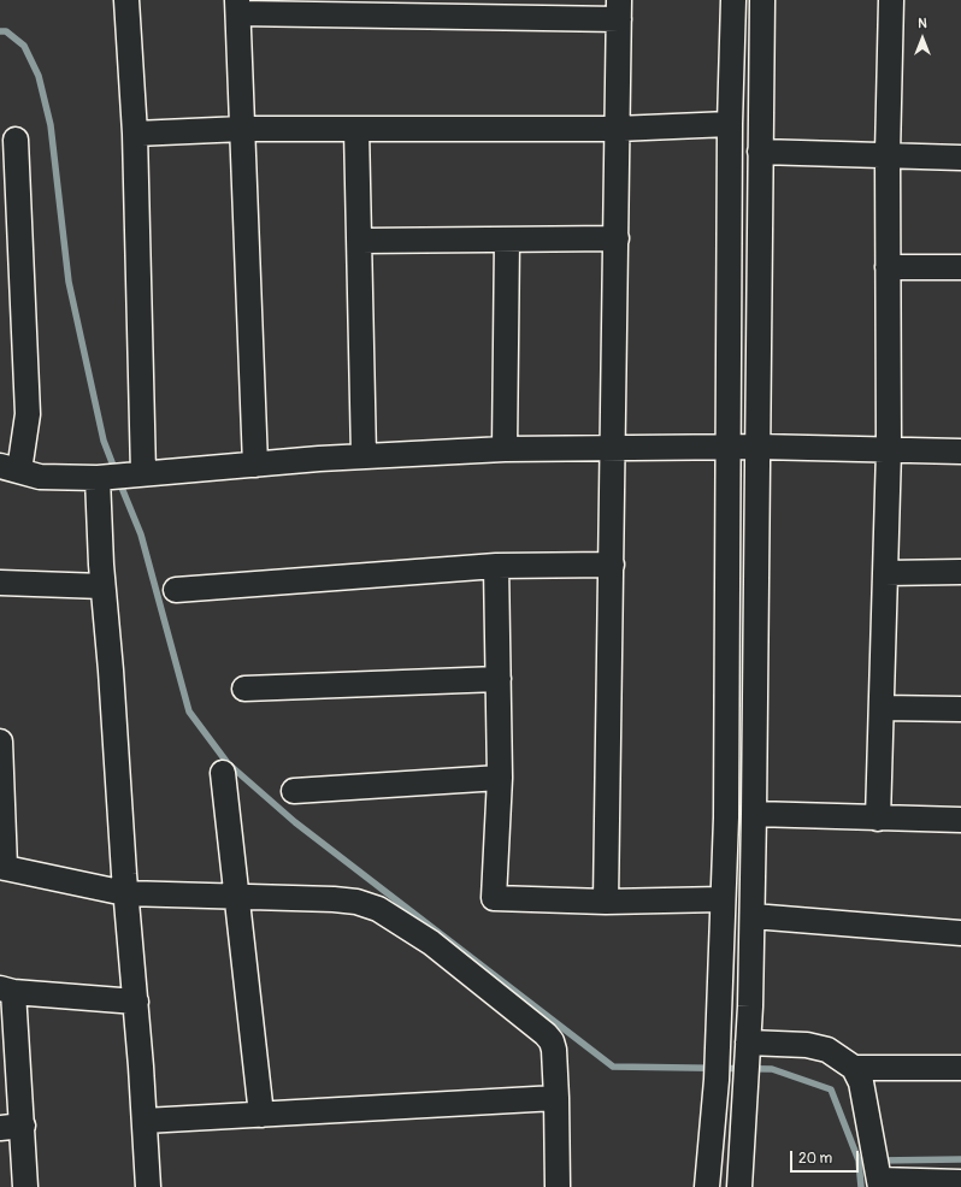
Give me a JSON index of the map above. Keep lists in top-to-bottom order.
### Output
{
  "scale_bar": "20 m",
  "north": "top"
}
